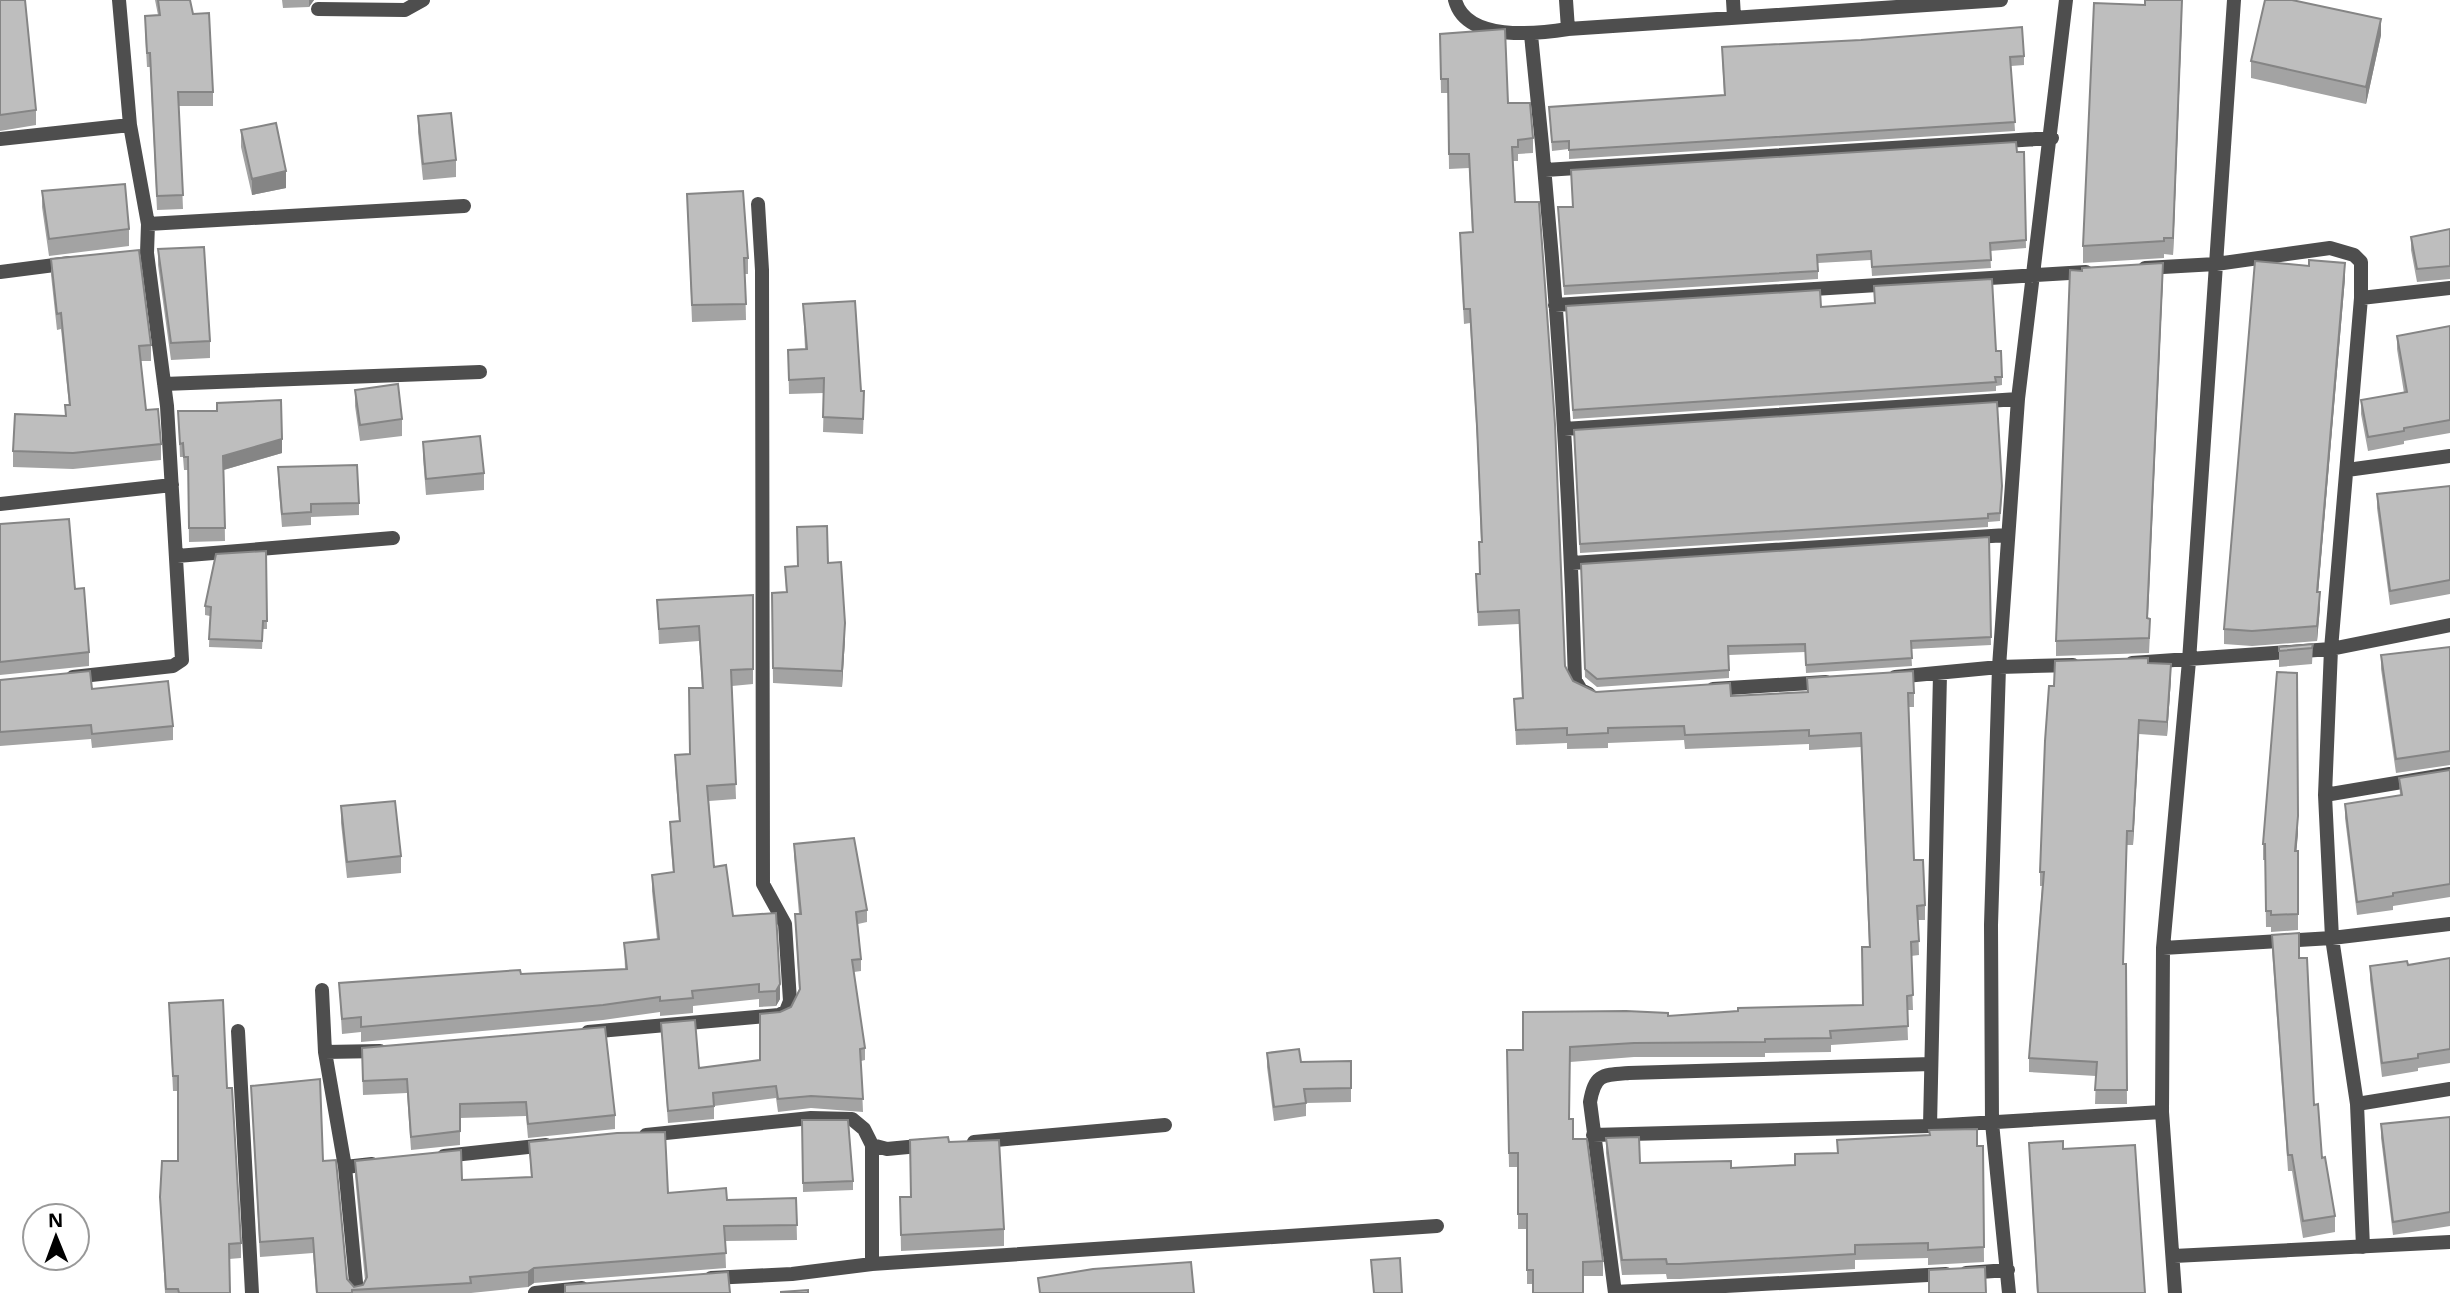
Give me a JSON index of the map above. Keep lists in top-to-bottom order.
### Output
{
  "north": "top"
}
